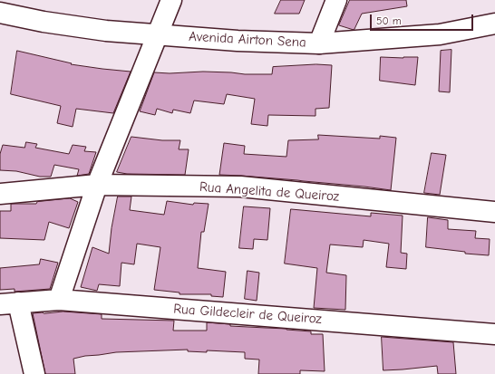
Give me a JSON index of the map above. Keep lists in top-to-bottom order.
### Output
{
  "streets": {
    "street": ["Avenida Airton Sena", "Rua Angelita de Queiroz", "Rua Gildecleir de Queiroz"]
  },
  "scale_bar": "50 m"
}
